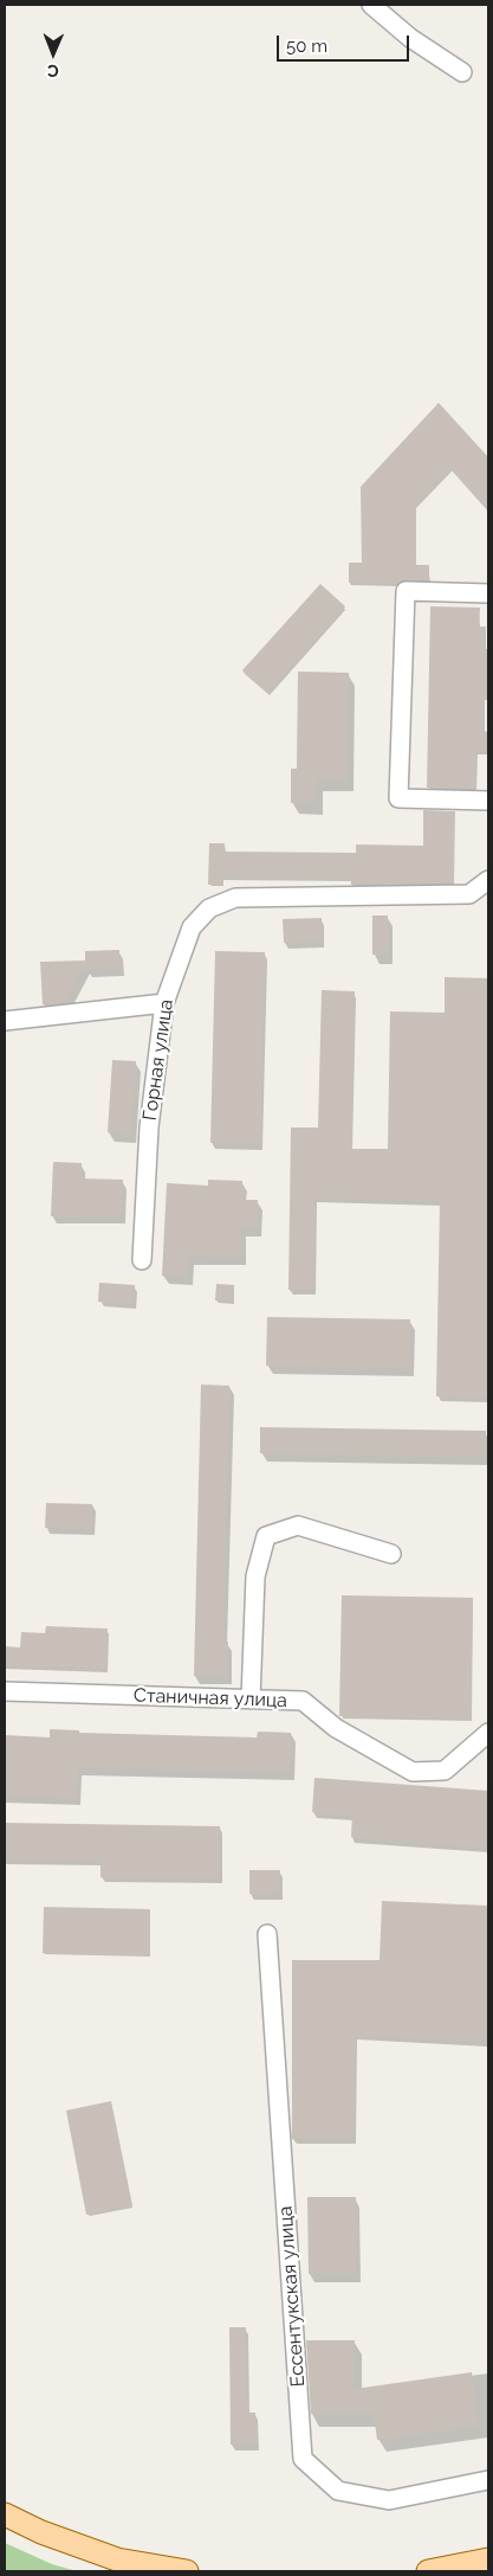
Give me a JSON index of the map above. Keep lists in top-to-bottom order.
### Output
{
  "streets": {
    "street": ["Горная улица", "Станичная улица", "Ессентукская улица"]
  },
  "scale_bar": "50 m",
  "north": "bottom"
}
